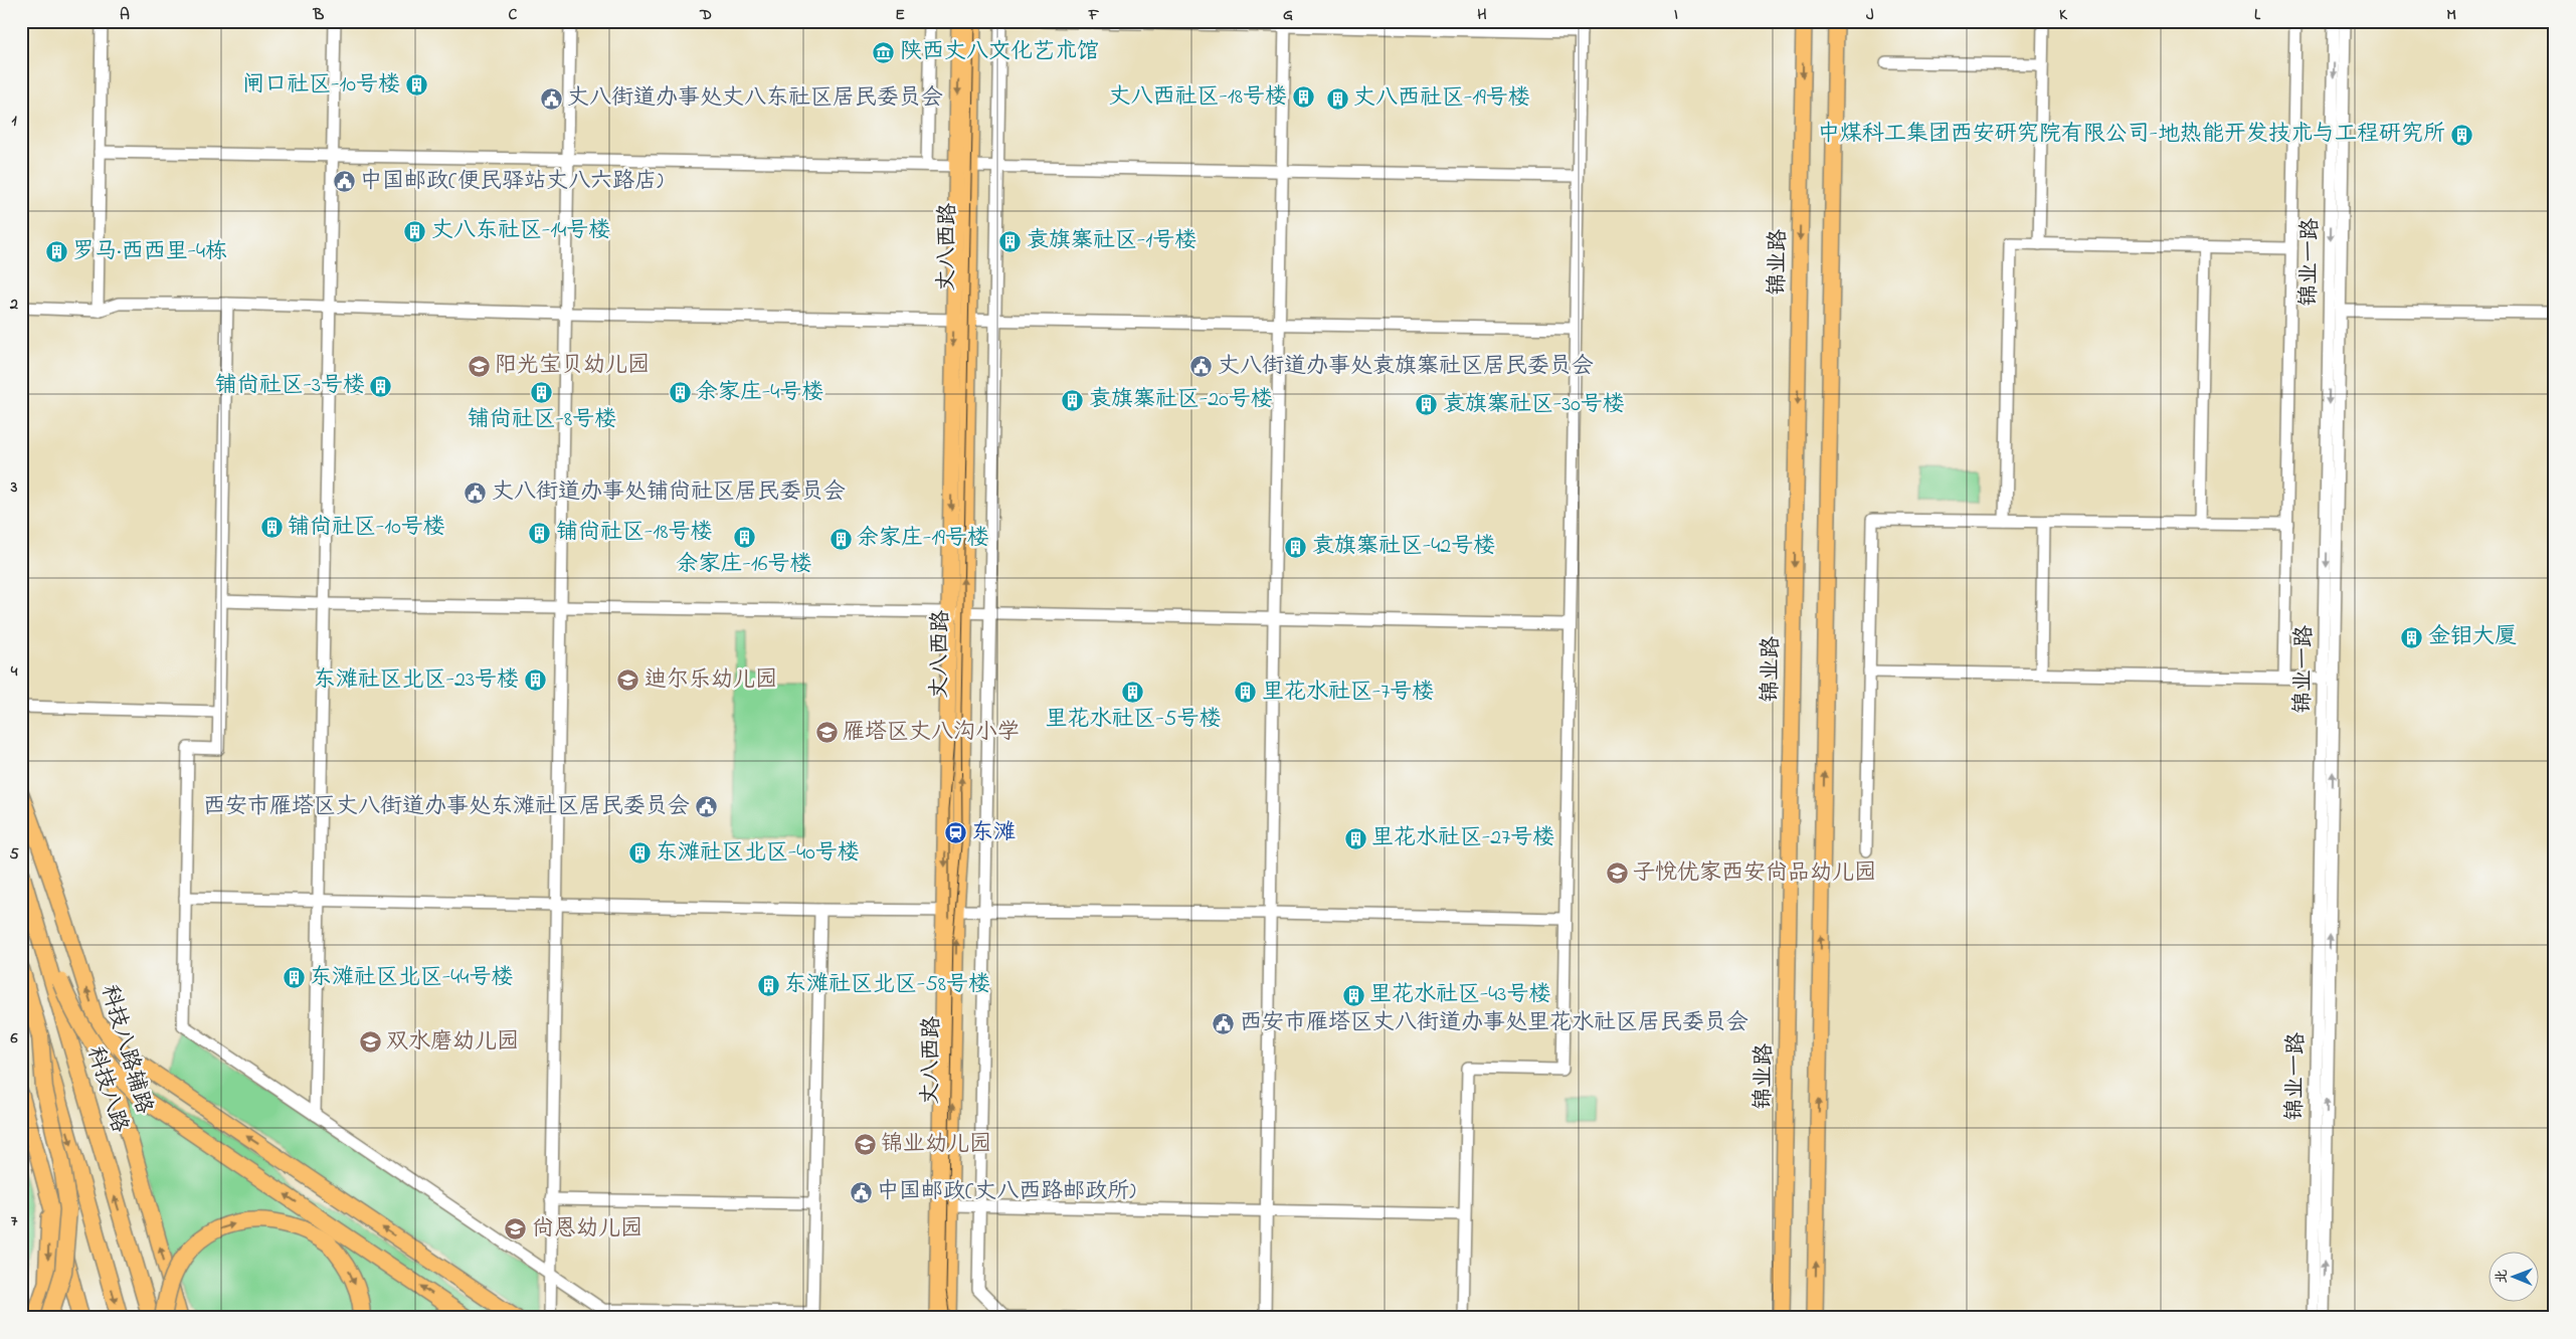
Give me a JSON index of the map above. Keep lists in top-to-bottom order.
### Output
{
  "streets": {
    "highway": ["科技八路"],
    "main road": ["丈八西路", "锦业路", "科技八路辅路"],
    "street": ["锦业一路"]
  },
  "places": {
    "museum": ["陕西丈八文化艺术馆"],
    "building": [
      "闸口社区-10号楼",
      "丈八西社区-18号楼",
      "丈八西社区-19号楼",
      "中煤科工集团西安研究院有限公司-地热能开发技术与工程研究所",
      "丈八东社区-14号楼",
      "袁旗寨社区-1号楼",
      "罗马·西西里-4栋",
      "铺尚社区-3号楼",
      "铺尚社区-8号楼",
      "余家庄-4号楼",
      "袁旗寨社区-20号楼",
      "袁旗寨社区-30号楼",
      "铺尚社区-10号楼",
      "铺尚社区-18号楼",
      "余家庄-16号楼",
      "余家庄-19号楼",
      "袁旗寨社区-42号楼",
      "金钼大厦",
      "东滩社区北区-23号楼",
      "里花水社区-5号楼",
      "里花水社区-7号楼",
      "里花水社区-27号楼",
      "东滩社区北区-40号楼",
      "东滩社区北区-44号楼",
      "东滩社区北区-58号楼",
      "里花水社区-43号楼"
    ],
    "public building": [
      "丈八街道办事处丈八东社区居民委员会",
      "中国邮政(便民驿站丈八六路店)",
      "丈八街道办事处袁旗寨社区居民委员会",
      "丈八街道办事处铺尚社区居民委员会",
      "西安市雁塔区丈八街道办事处东滩社区居民委员会",
      "西安市雁塔区丈八街道办事处里花水社区居民委员会",
      "中国邮政(丈八西路邮政所)"
    ],
    "school or university": [
      "阳光宝贝幼儿园",
      "迪尔乐幼儿园",
      "雁塔区丈八沟小学",
      "子悦优家西安尚品幼儿园",
      "双水磨幼儿园",
      "锦业幼儿园",
      "尚恩幼儿园"
    ],
    "station": ["东滩"]
  },
  "north": "left",
  "grid": {
    "columns": [
      "A",
      "B",
      "C",
      "D",
      "E",
      "F",
      "G",
      "H",
      "I",
      "J",
      "K",
      "L",
      "M"
    ],
    "rows": [
      "1",
      "2",
      "3",
      "4",
      "5",
      "6",
      "7"
    ]
  }
}
